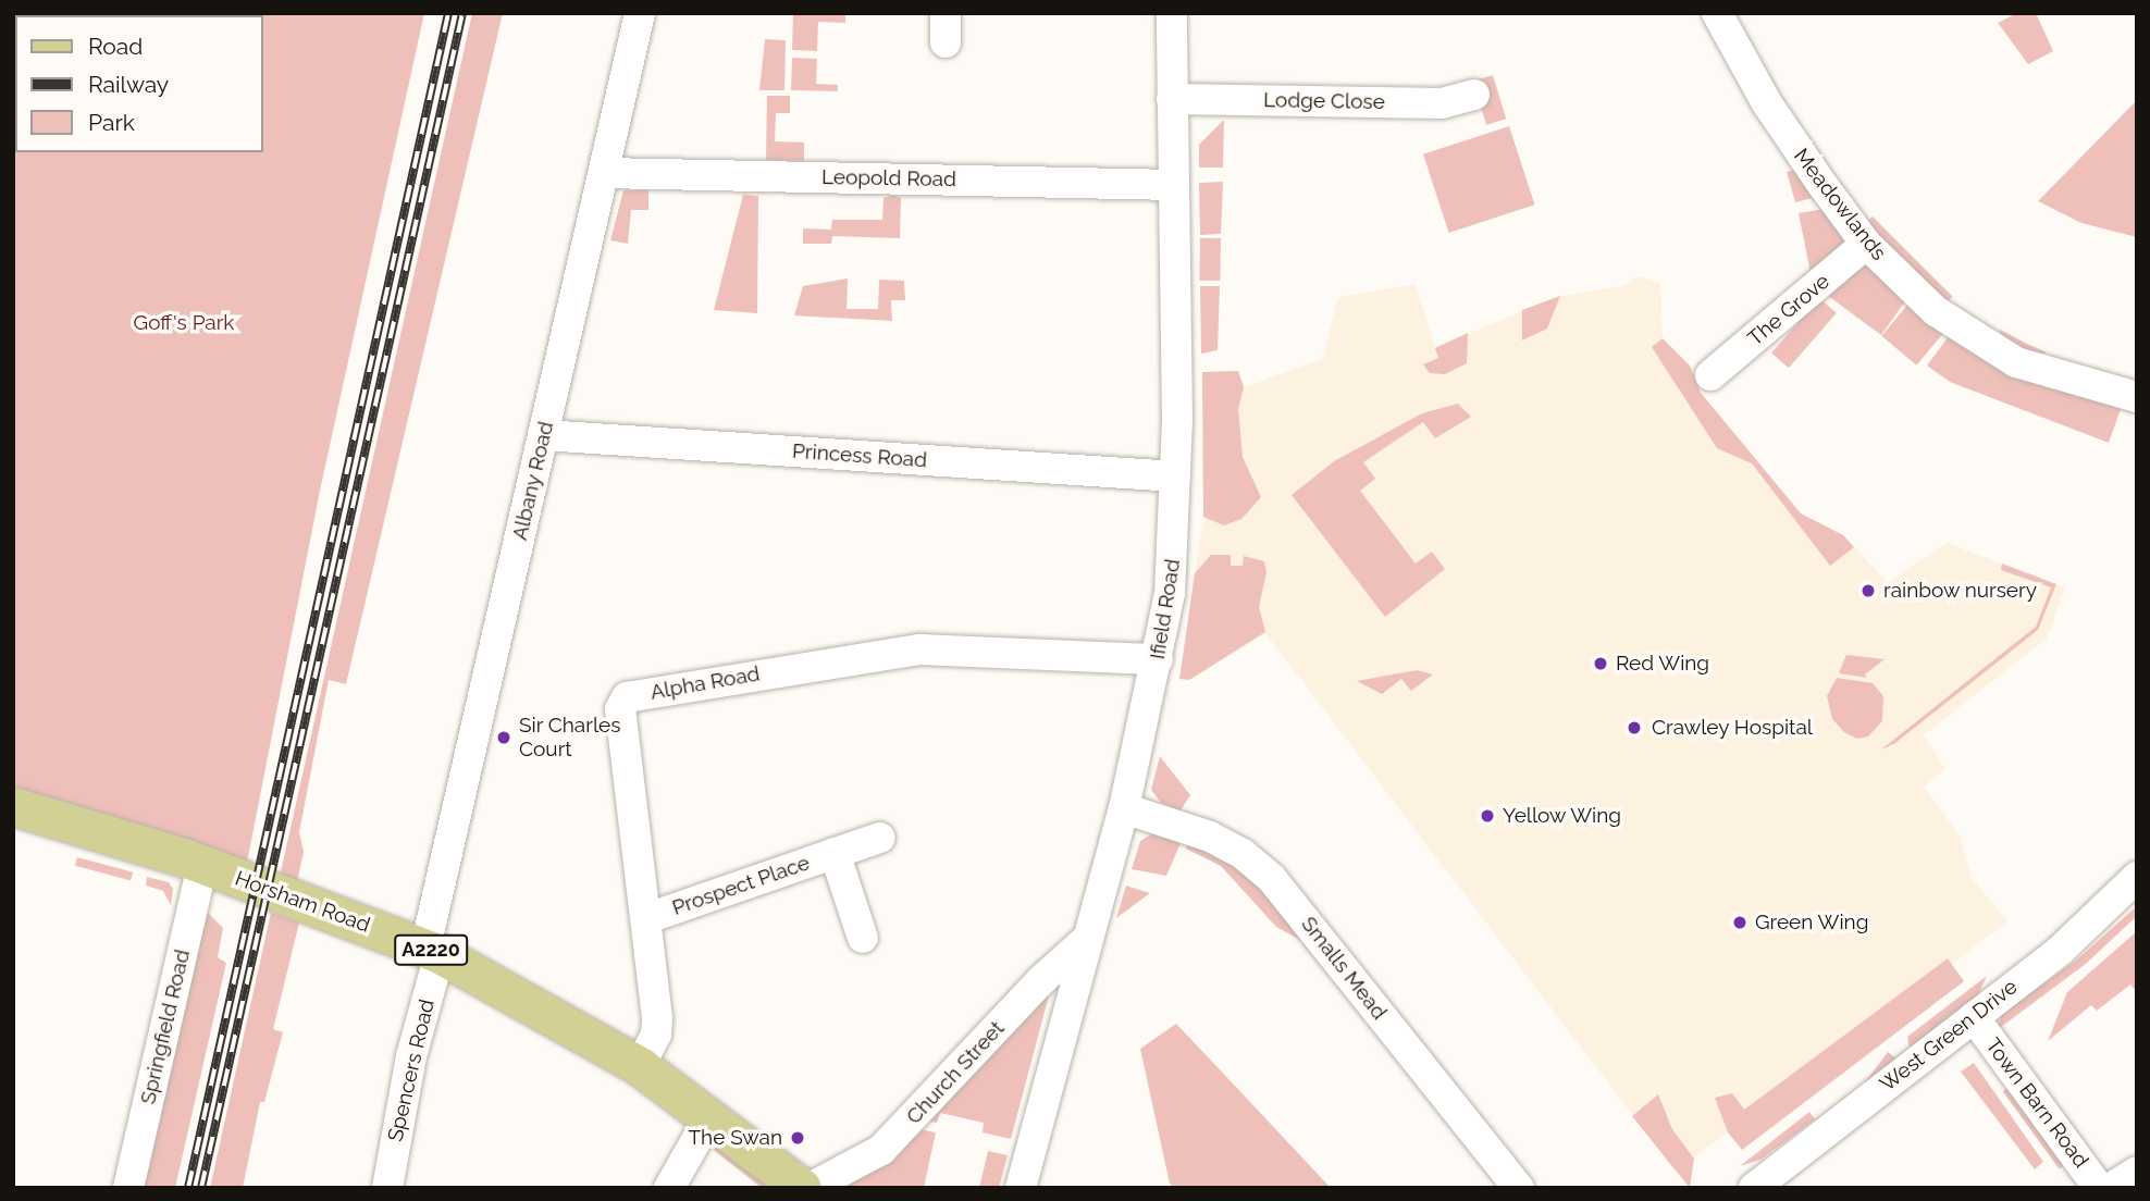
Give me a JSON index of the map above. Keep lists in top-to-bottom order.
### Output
{
  "streets": {
    "main road": ["Horsham Road", "A2220"],
    "street": [
      "Lodge Close",
      "Leopold Road",
      "Meadowlands",
      "The Grove",
      "Princess Road",
      "Albany Road",
      "Ifield Road",
      "Alpha Road",
      "Prospect Place",
      "Smalls Mead",
      "Springfield Road",
      "West Green Drive",
      "Spencers Road",
      "Church Street",
      "Town Barn Road"
    ]
  },
  "crossings": [
    ["Lodge Close", "Ifield Road"],
    ["Leopold Road", "Albany Road"],
    ["Leopold Road", "Ifield Road"],
    ["Meadowlands", "The Grove"],
    ["Princess Road", "Albany Road"],
    ["Princess Road", "Ifield Road"],
    ["Albany Road", "Horsham Road"],
    ["Albany Road", "Spencers Road"],
    ["Ifield Road", "Alpha Road"],
    ["Ifield Road", "Smalls Mead"],
    ["Ifield Road", "Church Street"],
    ["Alpha Road", "Prospect Place"],
    ["Alpha Road", "Horsham Road"],
    ["Horsham Road", "Springfield Road"],
    ["Horsham Road", "Spencers Road"],
    ["West Green Drive", "Town Barn Road"]
  ],
  "parks": ["Goff's Park"],
  "places": [
    "rainbow nursery",
    "Red Wing",
    "Crawley Hospital",
    "Sir Charles Court",
    "Yellow Wing",
    "Green Wing",
    "The Swan"
  ],
  "legend": ["Road", "Railway", "Park"]
}
